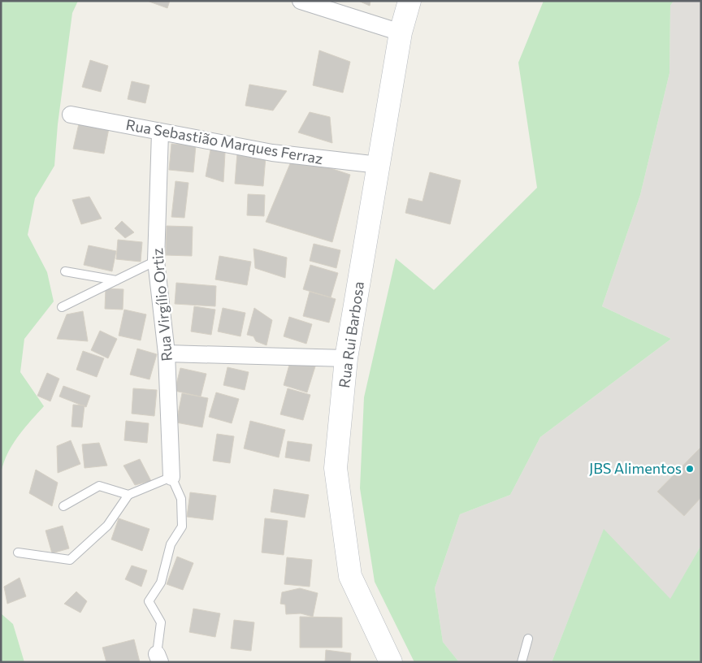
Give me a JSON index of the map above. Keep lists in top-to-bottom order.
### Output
{
  "streets": {
    "main road": ["Rua Rui Barbosa"],
    "street": ["Rua Sebastião Marques Ferraz", "Rua Virgílio Ortiz"]
  },
  "crossings": [
    ["Rua Sebastião Marques Ferraz", "Rua Virgílio Ortiz"],
    ["Rua Sebastião Marques Ferraz", "Rua Rui Barbosa"]
  ],
  "places": ["JBS Alimentos"]
}
